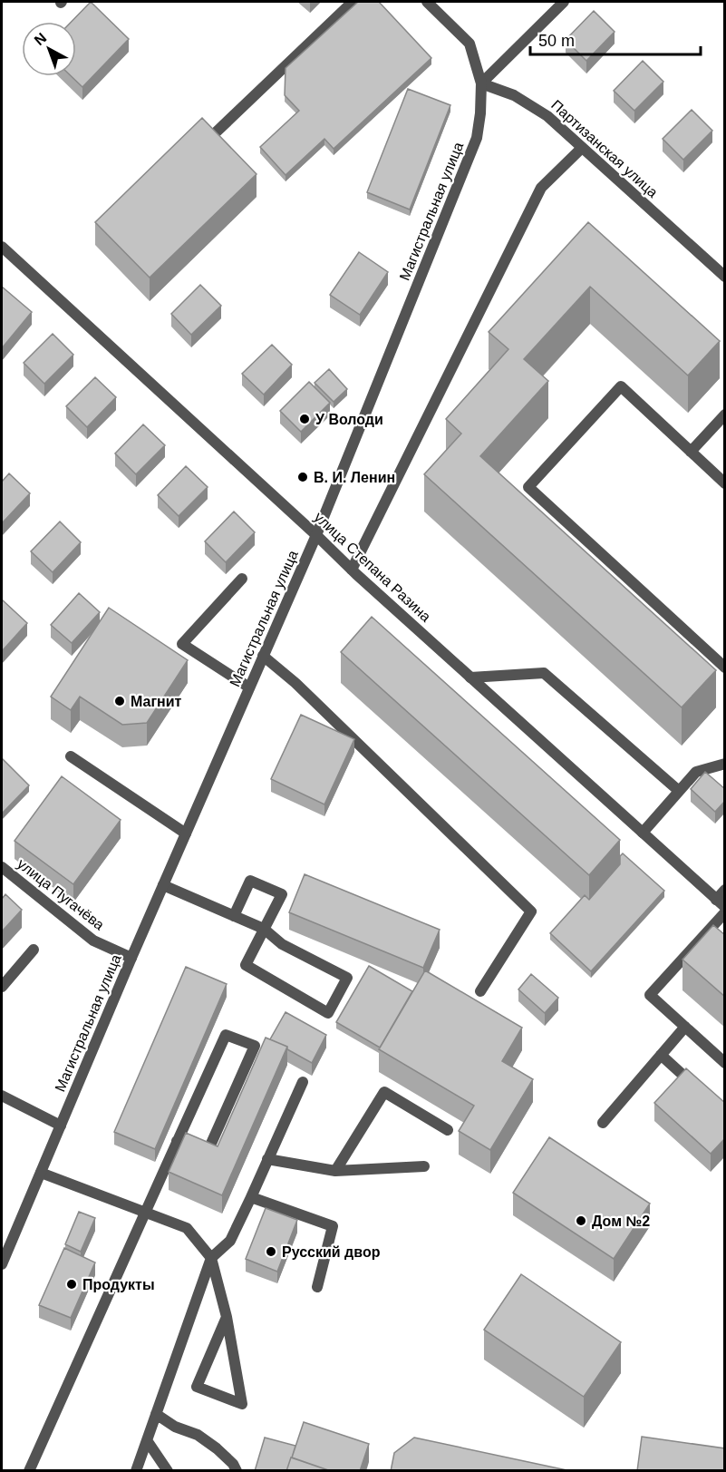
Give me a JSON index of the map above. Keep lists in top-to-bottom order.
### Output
{
  "streets": {
    "street": [
      "Партизанская улица",
      "Магистральная улица",
      "улица Степана Разина",
      "улица Пугачёва"
    ]
  },
  "crossings": [
    ["Партизанская улица", "Магистральная улица"],
    ["Магистральная улица", "улица Степана Разина"],
    ["Магистральная улица", "улица Пугачёва"]
  ],
  "places": [
    "У Володи",
    "В. И. Ленин",
    "Магнит",
    "Дом №2",
    "Русский двор",
    "Продукты"
  ],
  "scale_bar": "50 m",
  "north": "top left"
}
